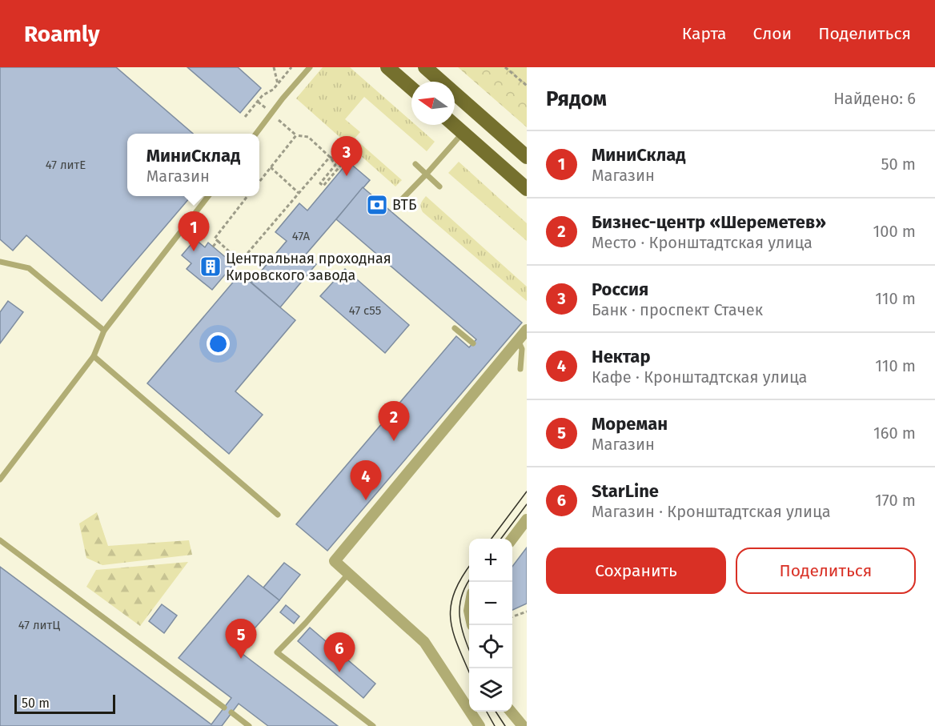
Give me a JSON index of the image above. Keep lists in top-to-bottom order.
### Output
{
  "places": {
    "bank": ["ВТБ"],
    "building": ["Центральная проходная Кировского завода"]
  },
  "house_numbers": [
    "47 литЕ",
    "47А",
    "47 с55",
    "47 литЦ"
  ],
  "scale_bar": "50 m",
  "north": "left",
  "page": {
    "header": "Roamly",
    "nav": ["Карта", "Слои", "Поделиться"],
    "heading": ["Рядом", "Найдено: 6"],
    "list": [
      {
        "mark": "1",
        "name": "МиниСклад",
        "note": "Магазин",
        "value": "50 m"
      },
      {
        "mark": "2",
        "name": "Бизнес-центр «Шереметев»",
        "note": "Место · Кронштадтская улица",
        "value": "100 m"
      },
      {
        "mark": "3",
        "name": "Россия",
        "note": "Банк · проспект Стачек",
        "value": "110 m"
      },
      {
        "mark": "4",
        "name": "Нектар",
        "note": "Кафе · Кронштадтская улица",
        "value": "110 m"
      },
      {
        "mark": "5",
        "name": "Мореман",
        "note": "Магазин",
        "value": "160 m"
      },
      {
        "mark": "6",
        "name": "StarLine",
        "note": "Магазин · Кронштадтская улица",
        "value": "170 m"
      }
    ],
    "popup": ["МиниСклад", "Магазин"],
    "pins": [
      "3",
      "1",
      "2",
      "4",
      "5",
      "6"
    ],
    "buttons": ["Сохранить", "Поделиться"],
    "map_buttons": ["+", "−"],
    "scale": "50 m"
  }
}
